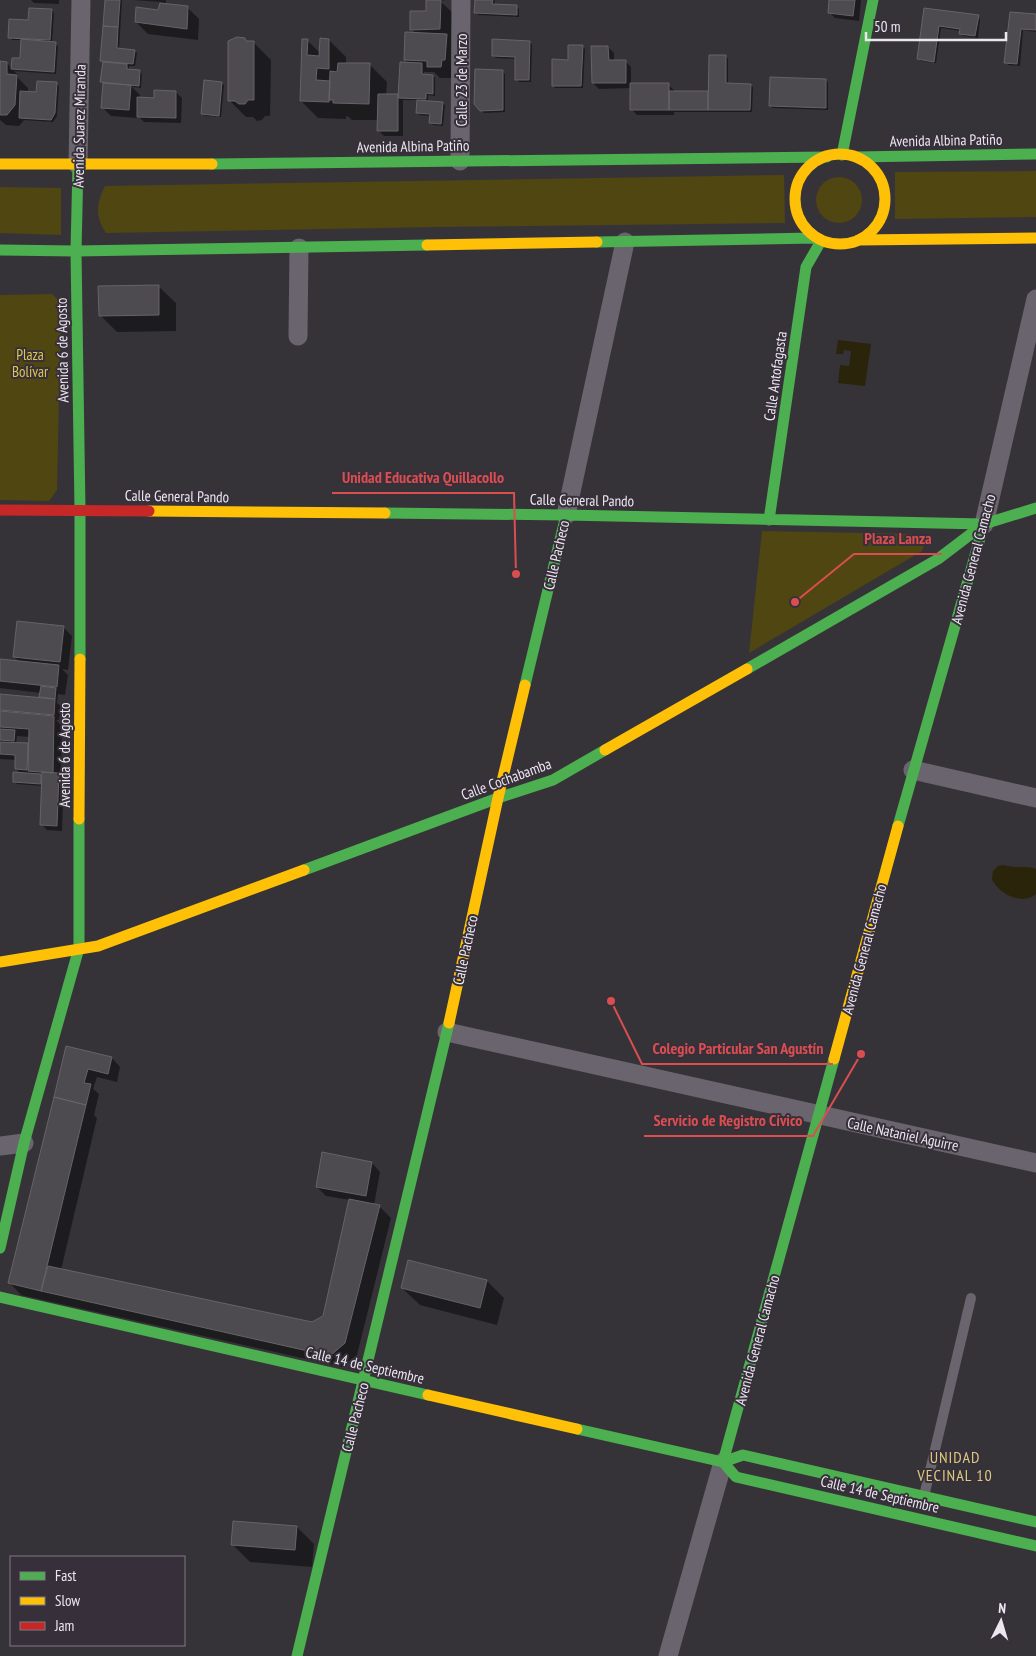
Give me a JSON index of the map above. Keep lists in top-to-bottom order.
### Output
{
  "streets": {
    "main road": [
      "Avenida Suarez Miranda",
      "Avenida Albina Patiño",
      "Avenida 6 de Agosto",
      "Calle Antofagasta",
      "Calle General Pando",
      "Calle Pacheco",
      "Avenida General Camacho",
      "Calle Cochabamba",
      "Calle 14 de Septiembre"
    ],
    "street": ["Calle 23 de Marzo", "Calle Nataniel Aguirre"]
  },
  "crossings": [
    ["Calle 23 de Marzo", "Avenida Albina Patiño"],
    ["Avenida Suarez Miranda", "Avenida Albina Patiño"],
    ["Avenida Suarez Miranda", "Avenida 6 de Agosto"],
    ["Avenida Albina Patiño", "Calle Antofagasta"],
    ["Avenida 6 de Agosto", "Calle General Pando"],
    ["Avenida 6 de Agosto", "Calle Cochabamba"],
    ["Calle Antofagasta", "Calle General Pando"],
    ["Calle General Pando", "Calle Pacheco"],
    ["Calle General Pando", "Avenida General Camacho"],
    ["Calle General Pando", "Calle Cochabamba"],
    ["Calle Pacheco", "Calle Cochabamba"],
    ["Calle Pacheco", "Calle Nataniel Aguirre"],
    ["Calle Pacheco", "Calle 14 de Septiembre"],
    ["Avenida General Camacho", "Calle Cochabamba"],
    ["Avenida General Camacho", "Calle Nataniel Aguirre"],
    ["Avenida General Camacho", "Calle 14 de Septiembre"]
  ],
  "districts": ["UNIDAD VECINAL 10"],
  "parks": ["Plaza Bolívar"],
  "places": [
    "Unidad Educativa Quillacollo",
    "Plaza Lanza",
    "Colegio Particular San Agustín",
    "Servicio de Registro Cívico"
  ],
  "legend": ["Fast", "Slow", "Jam"],
  "scale_bar": "50 m",
  "north": "top"
}
